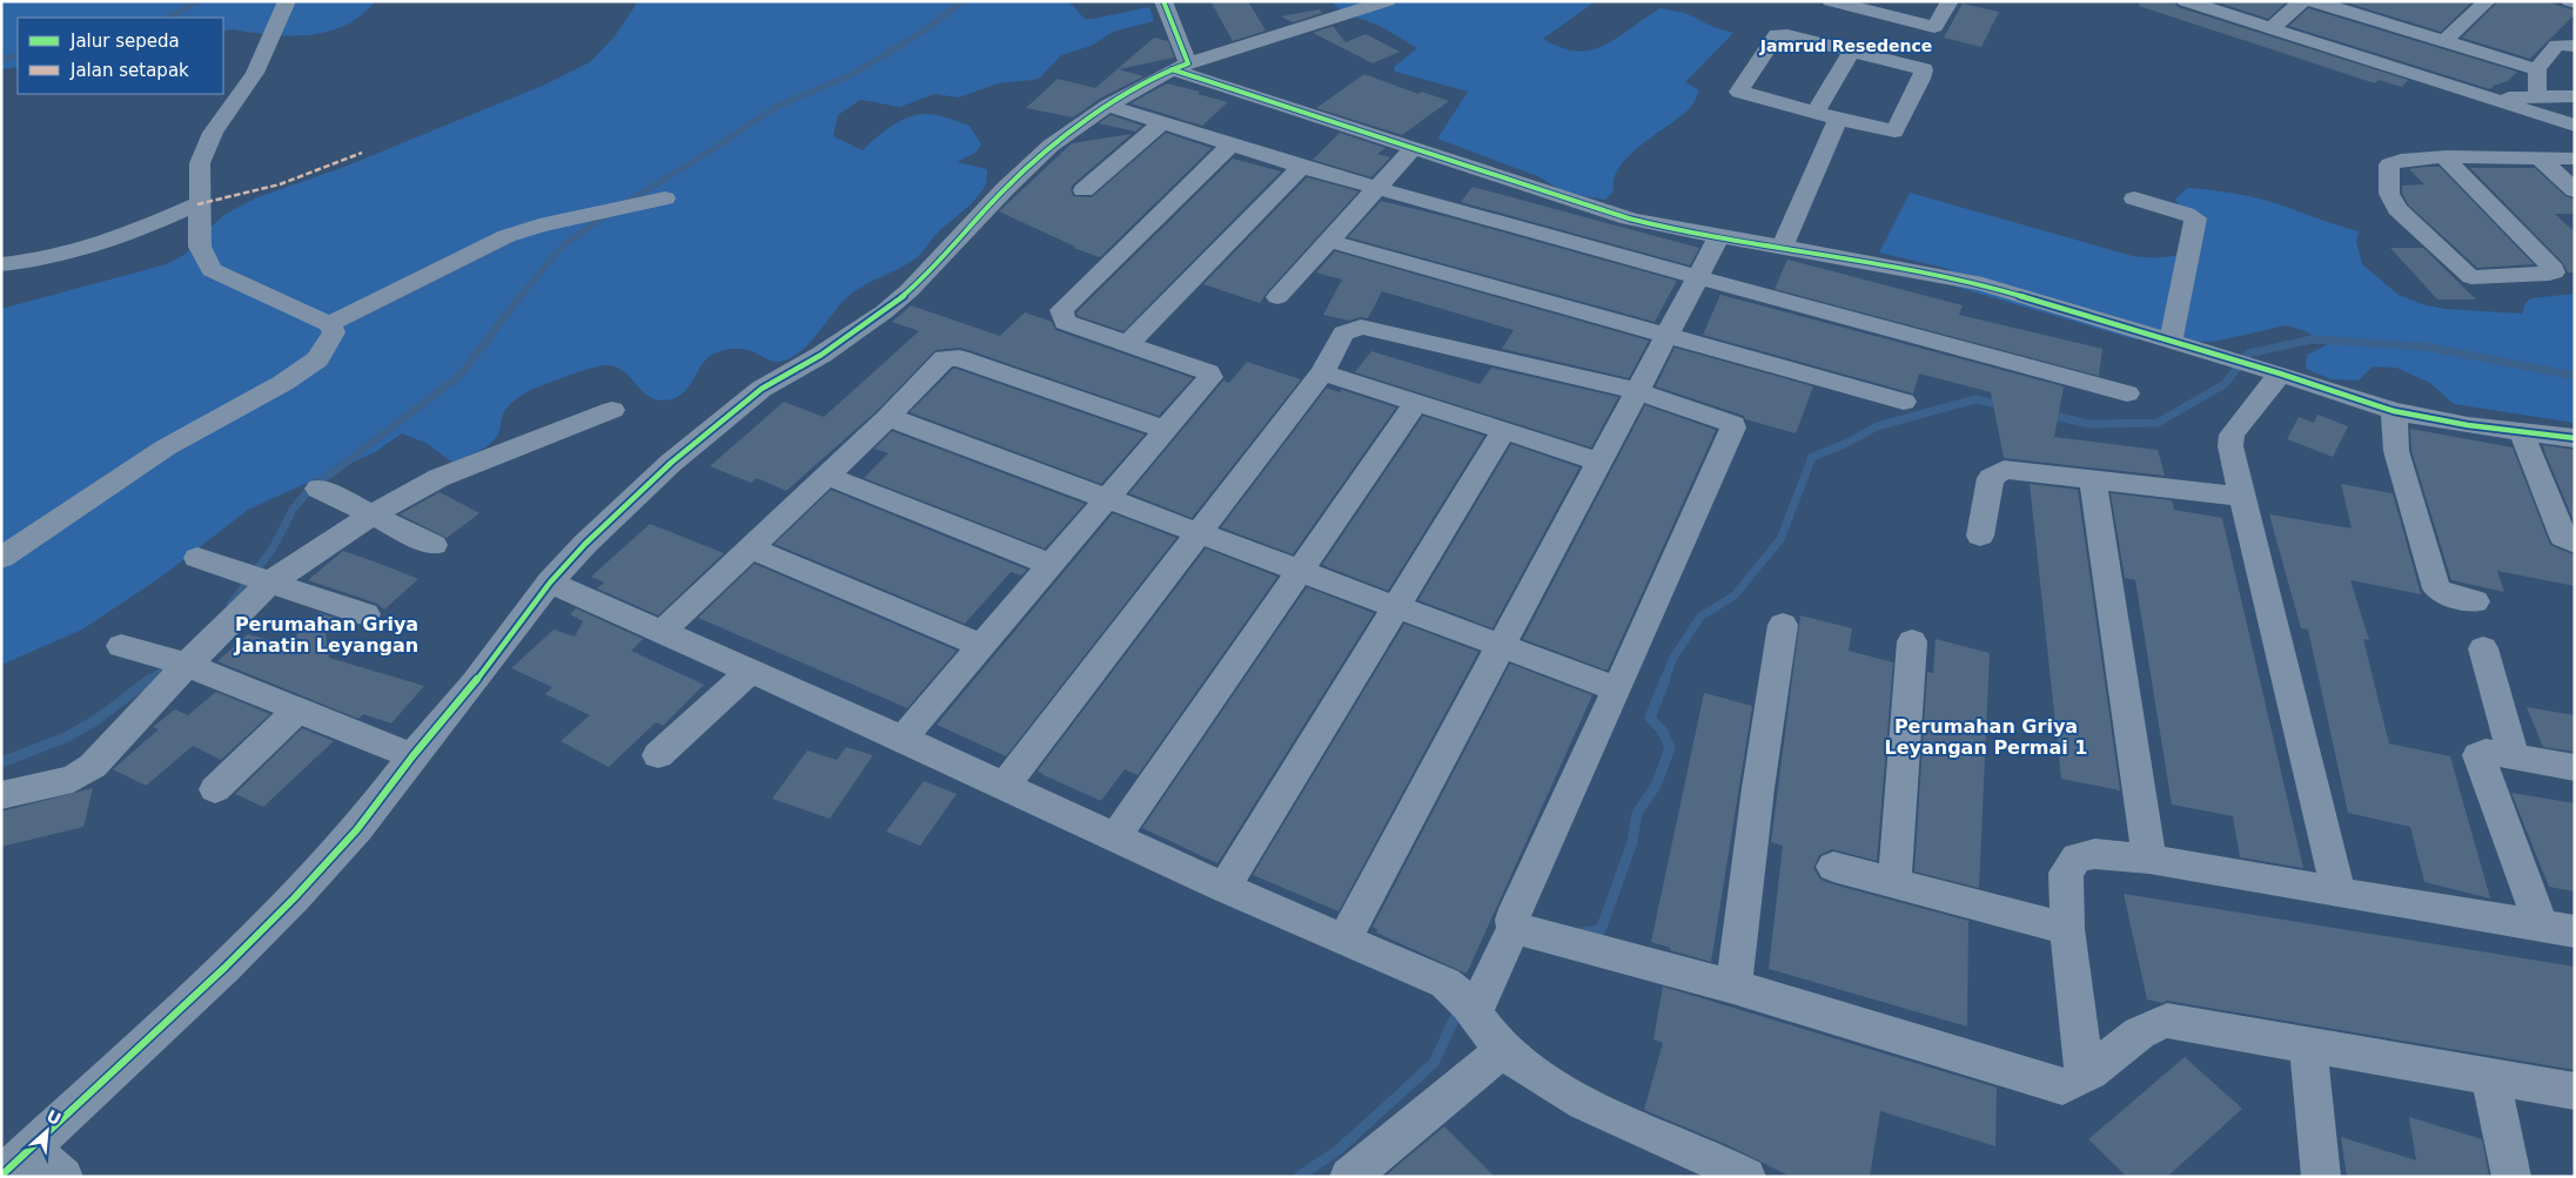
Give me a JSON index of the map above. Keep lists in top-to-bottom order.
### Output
{
  "districts": ["Jamrud Resedence", "Perumahan Griya Janatin Leyangan", "Perumahan Griya Leyangan Permai 1"],
  "legend": ["Jalur sepeda", "Jalan setapak"],
  "north": "top right"
}
